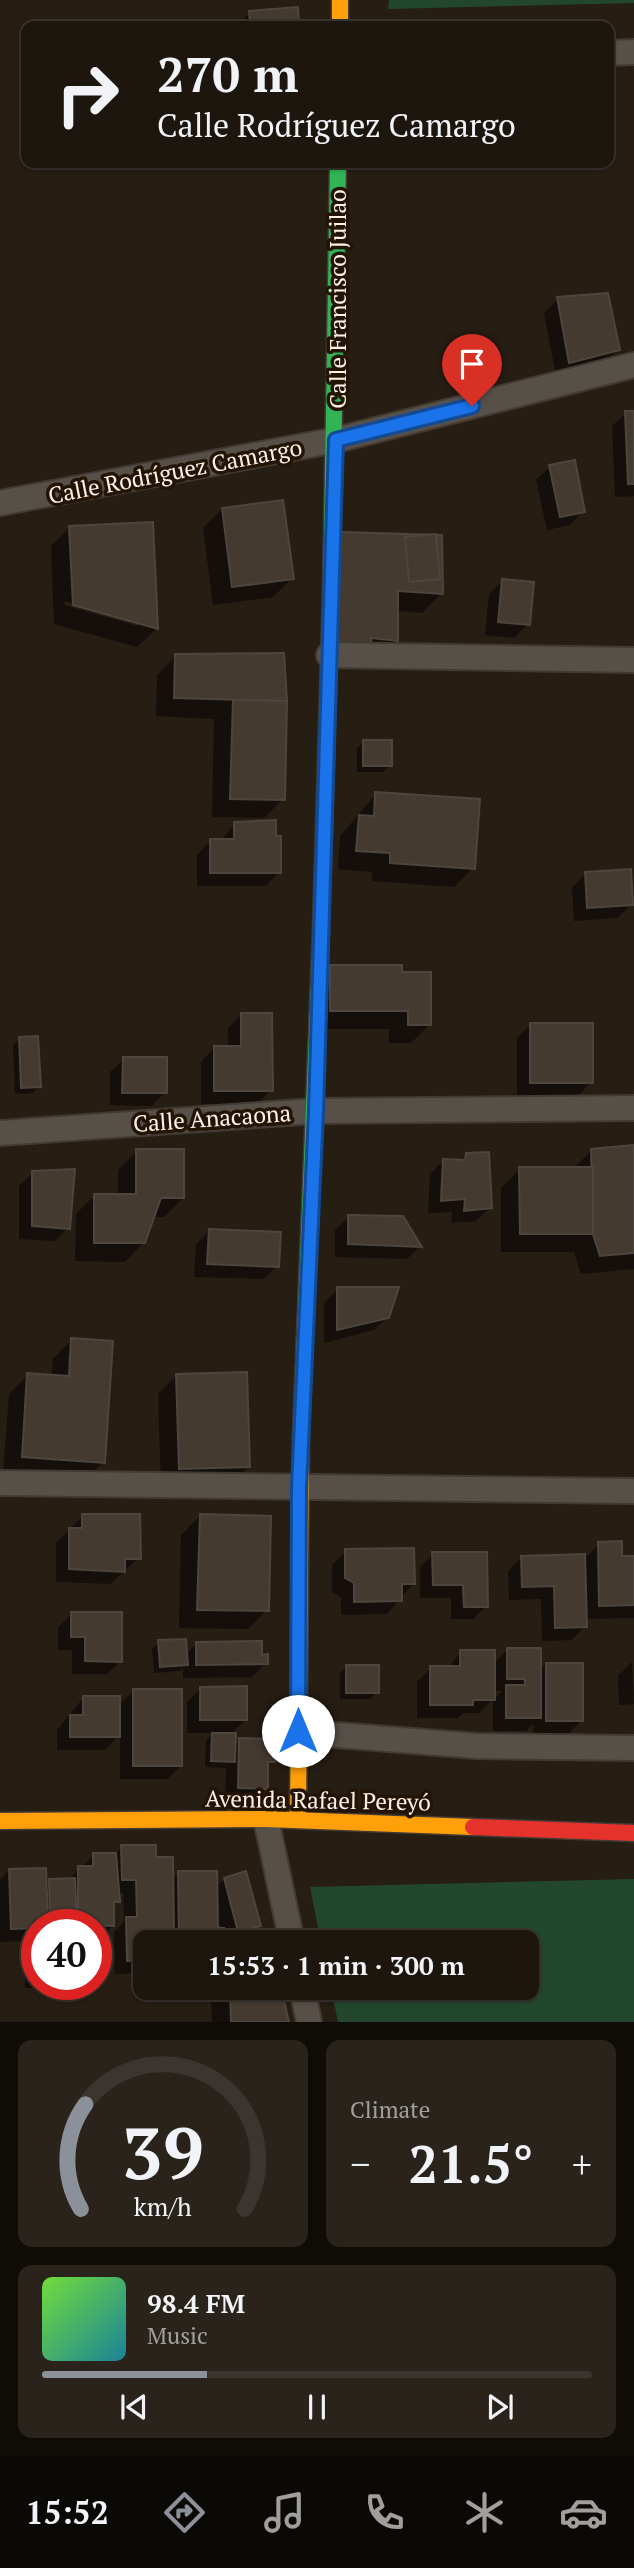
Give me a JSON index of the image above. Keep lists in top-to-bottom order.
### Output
{
  "streets": {
    "street": [
      "Calle Francisco Juilao",
      "Calle Rodríguez Camargo",
      "Calle Anacaona",
      "Avenida Rafael Pereyó"
    ]
  },
  "crossings": [
    ["Calle Francisco Juilao", "Calle Rodríguez Camargo"],
    ["Calle Francisco Juilao", "Calle Anacaona"],
    ["Calle Francisco Juilao", "Avenida Rafael Pereyó"]
  ],
  "page": {
    "turn": ["270 m", "Calle Rodríguez Camargo"],
    "limit": "40",
    "trip": "15:53 · 1 min · 300 m",
    "tile": "Climate",
    "heat": ["−", "21.5°", "+"],
    "song": ["98.4 FM", "Music"],
    "tabs": "15:52",
    "gauge": ["39", "km/h"]
  }
}
